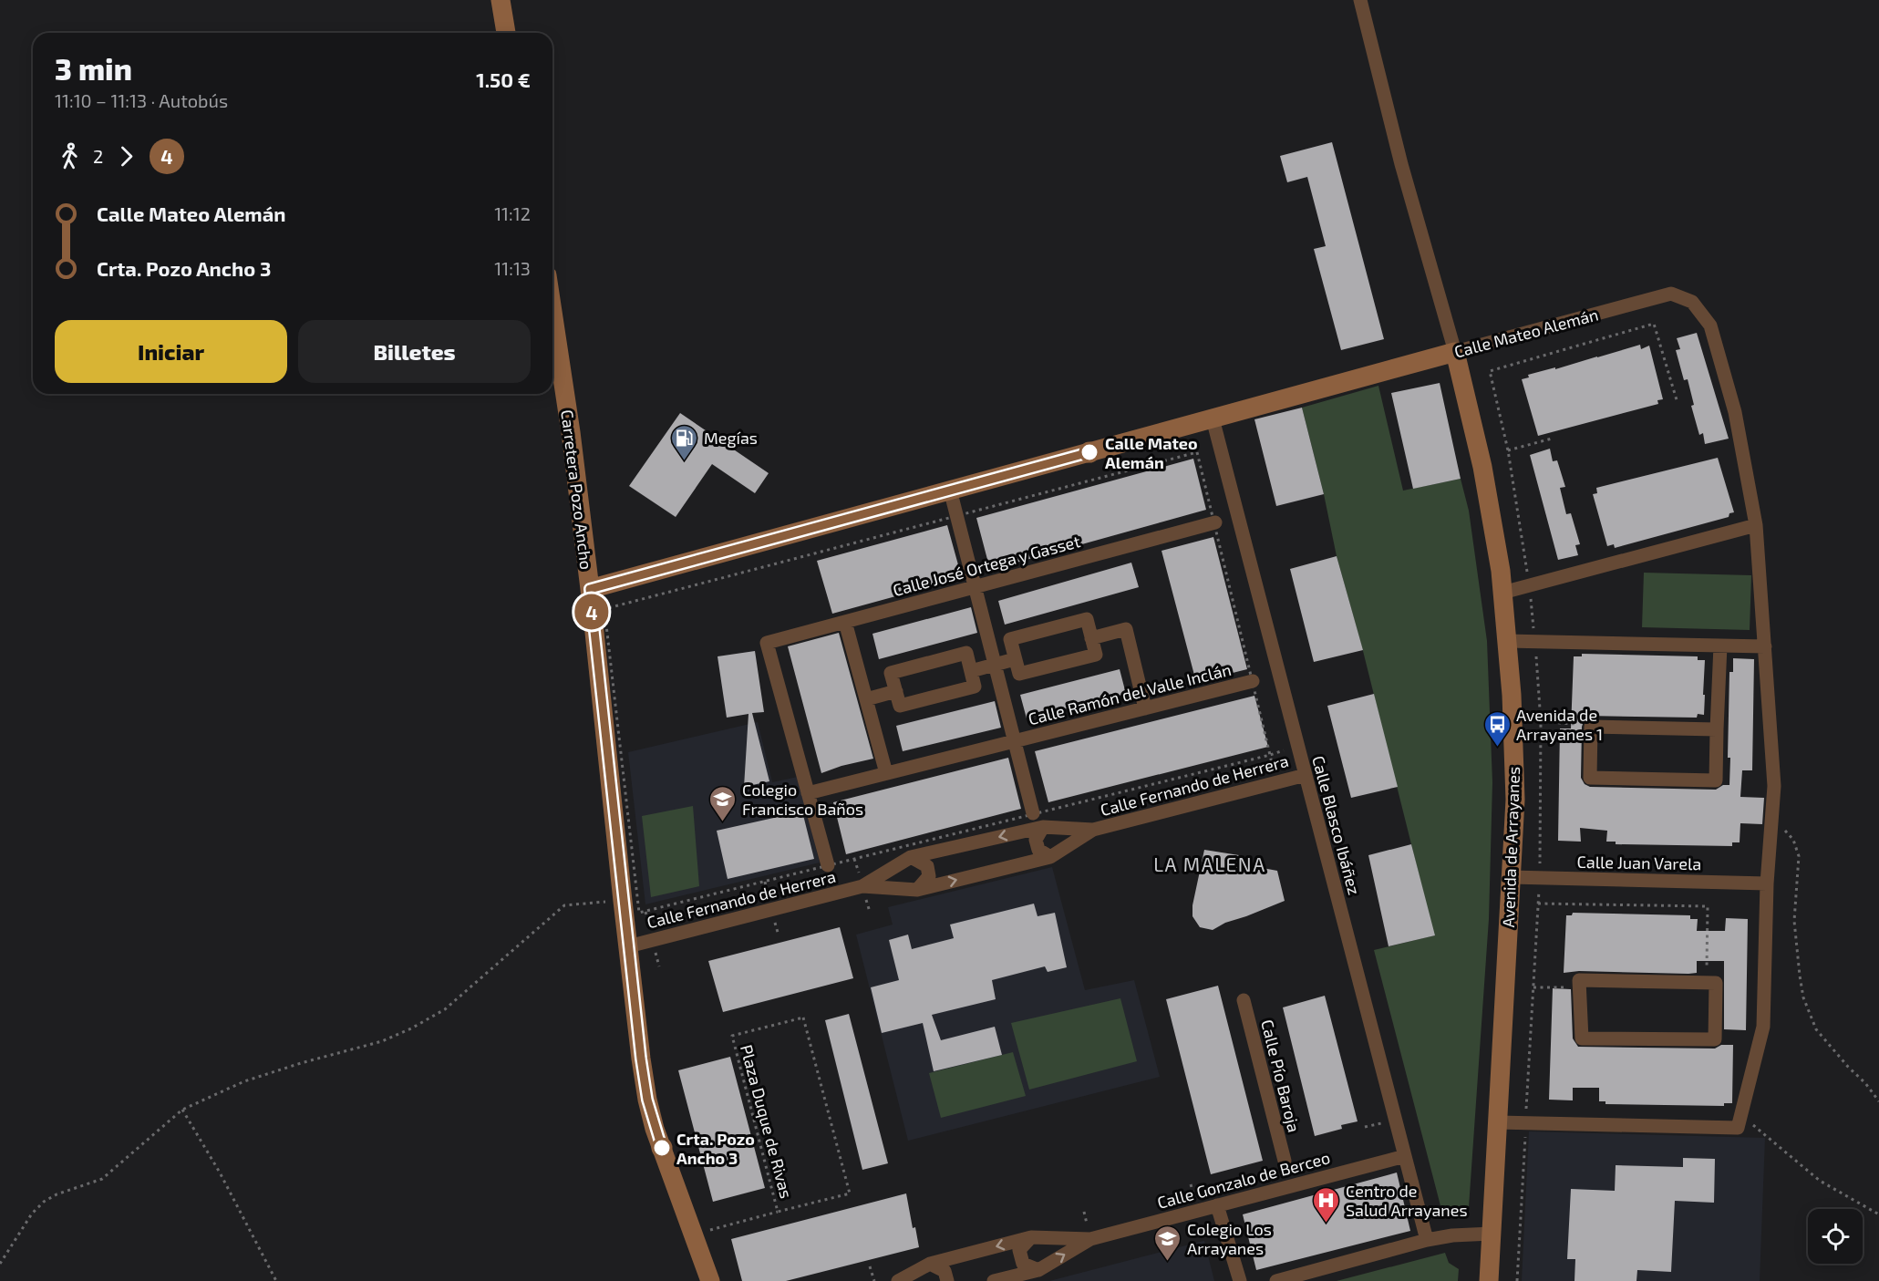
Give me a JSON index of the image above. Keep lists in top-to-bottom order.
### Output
{
  "streets": {
    "street": [
      "Calle Mateo Alemán",
      "Carretera Pozo Ancho",
      "Calle José Ortega y Gasset",
      "Calle Ramón del Valle Inclán",
      "Calle Fernando de Herrera",
      "Calle Blasco Ibáñez",
      "Avenida de Arrayanes",
      "Calle Juan Varela",
      "Calle Pío Baroja",
      "Calle Gonzalo de Berceo"
    ],
    "path": ["Plaza Duque de Rivas"]
  },
  "crossings": [
    ["Calle Mateo Alemán", "Carretera Pozo Ancho"],
    ["Calle Mateo Alemán", "Calle Ramón del Valle Inclán"],
    ["Calle Mateo Alemán", "Calle Blasco Ibáñez"],
    ["Calle Mateo Alemán", "Avenida de Arrayanes"],
    ["Carretera Pozo Ancho", "Calle Fernando de Herrera"],
    ["Calle José Ortega y Gasset", "Calle Ramón del Valle Inclán"],
    ["Calle Fernando de Herrera", "Calle Blasco Ibáñez"],
    ["Calle Blasco Ibáñez", "Calle Gonzalo de Berceo"],
    ["Avenida de Arrayanes", "Calle Juan Varela"]
  ],
  "districts": ["LA MALENA"],
  "places": {
    "other": ["Calle Mateo Alemán", "Crta. Pozo Ancho 3"],
    "fuel station": ["Megías"],
    "bus stop": ["Avenida de Arrayanes 1"],
    "school or university": ["Colegio Francisco Baños", "Colegio Los Arrayanes"],
    "hospital": ["Centro de Salud Arrayanes"]
  },
  "lines": ["bus line 4"],
  "page": {
    "on_map": "4",
    "heading": ["3 min", "11:10 – 11:13 · Autobús", "1.50 €"],
    "legs": ["2", "4"],
    "list": [
      {
        "name": "Calle Mateo Alemán",
        "value": "11:12"
      },
      {
        "name": "Crta. Pozo Ancho 3",
        "value": "11:13"
      }
    ],
    "buttons": ["Iniciar", "Billetes"]
  }
}
